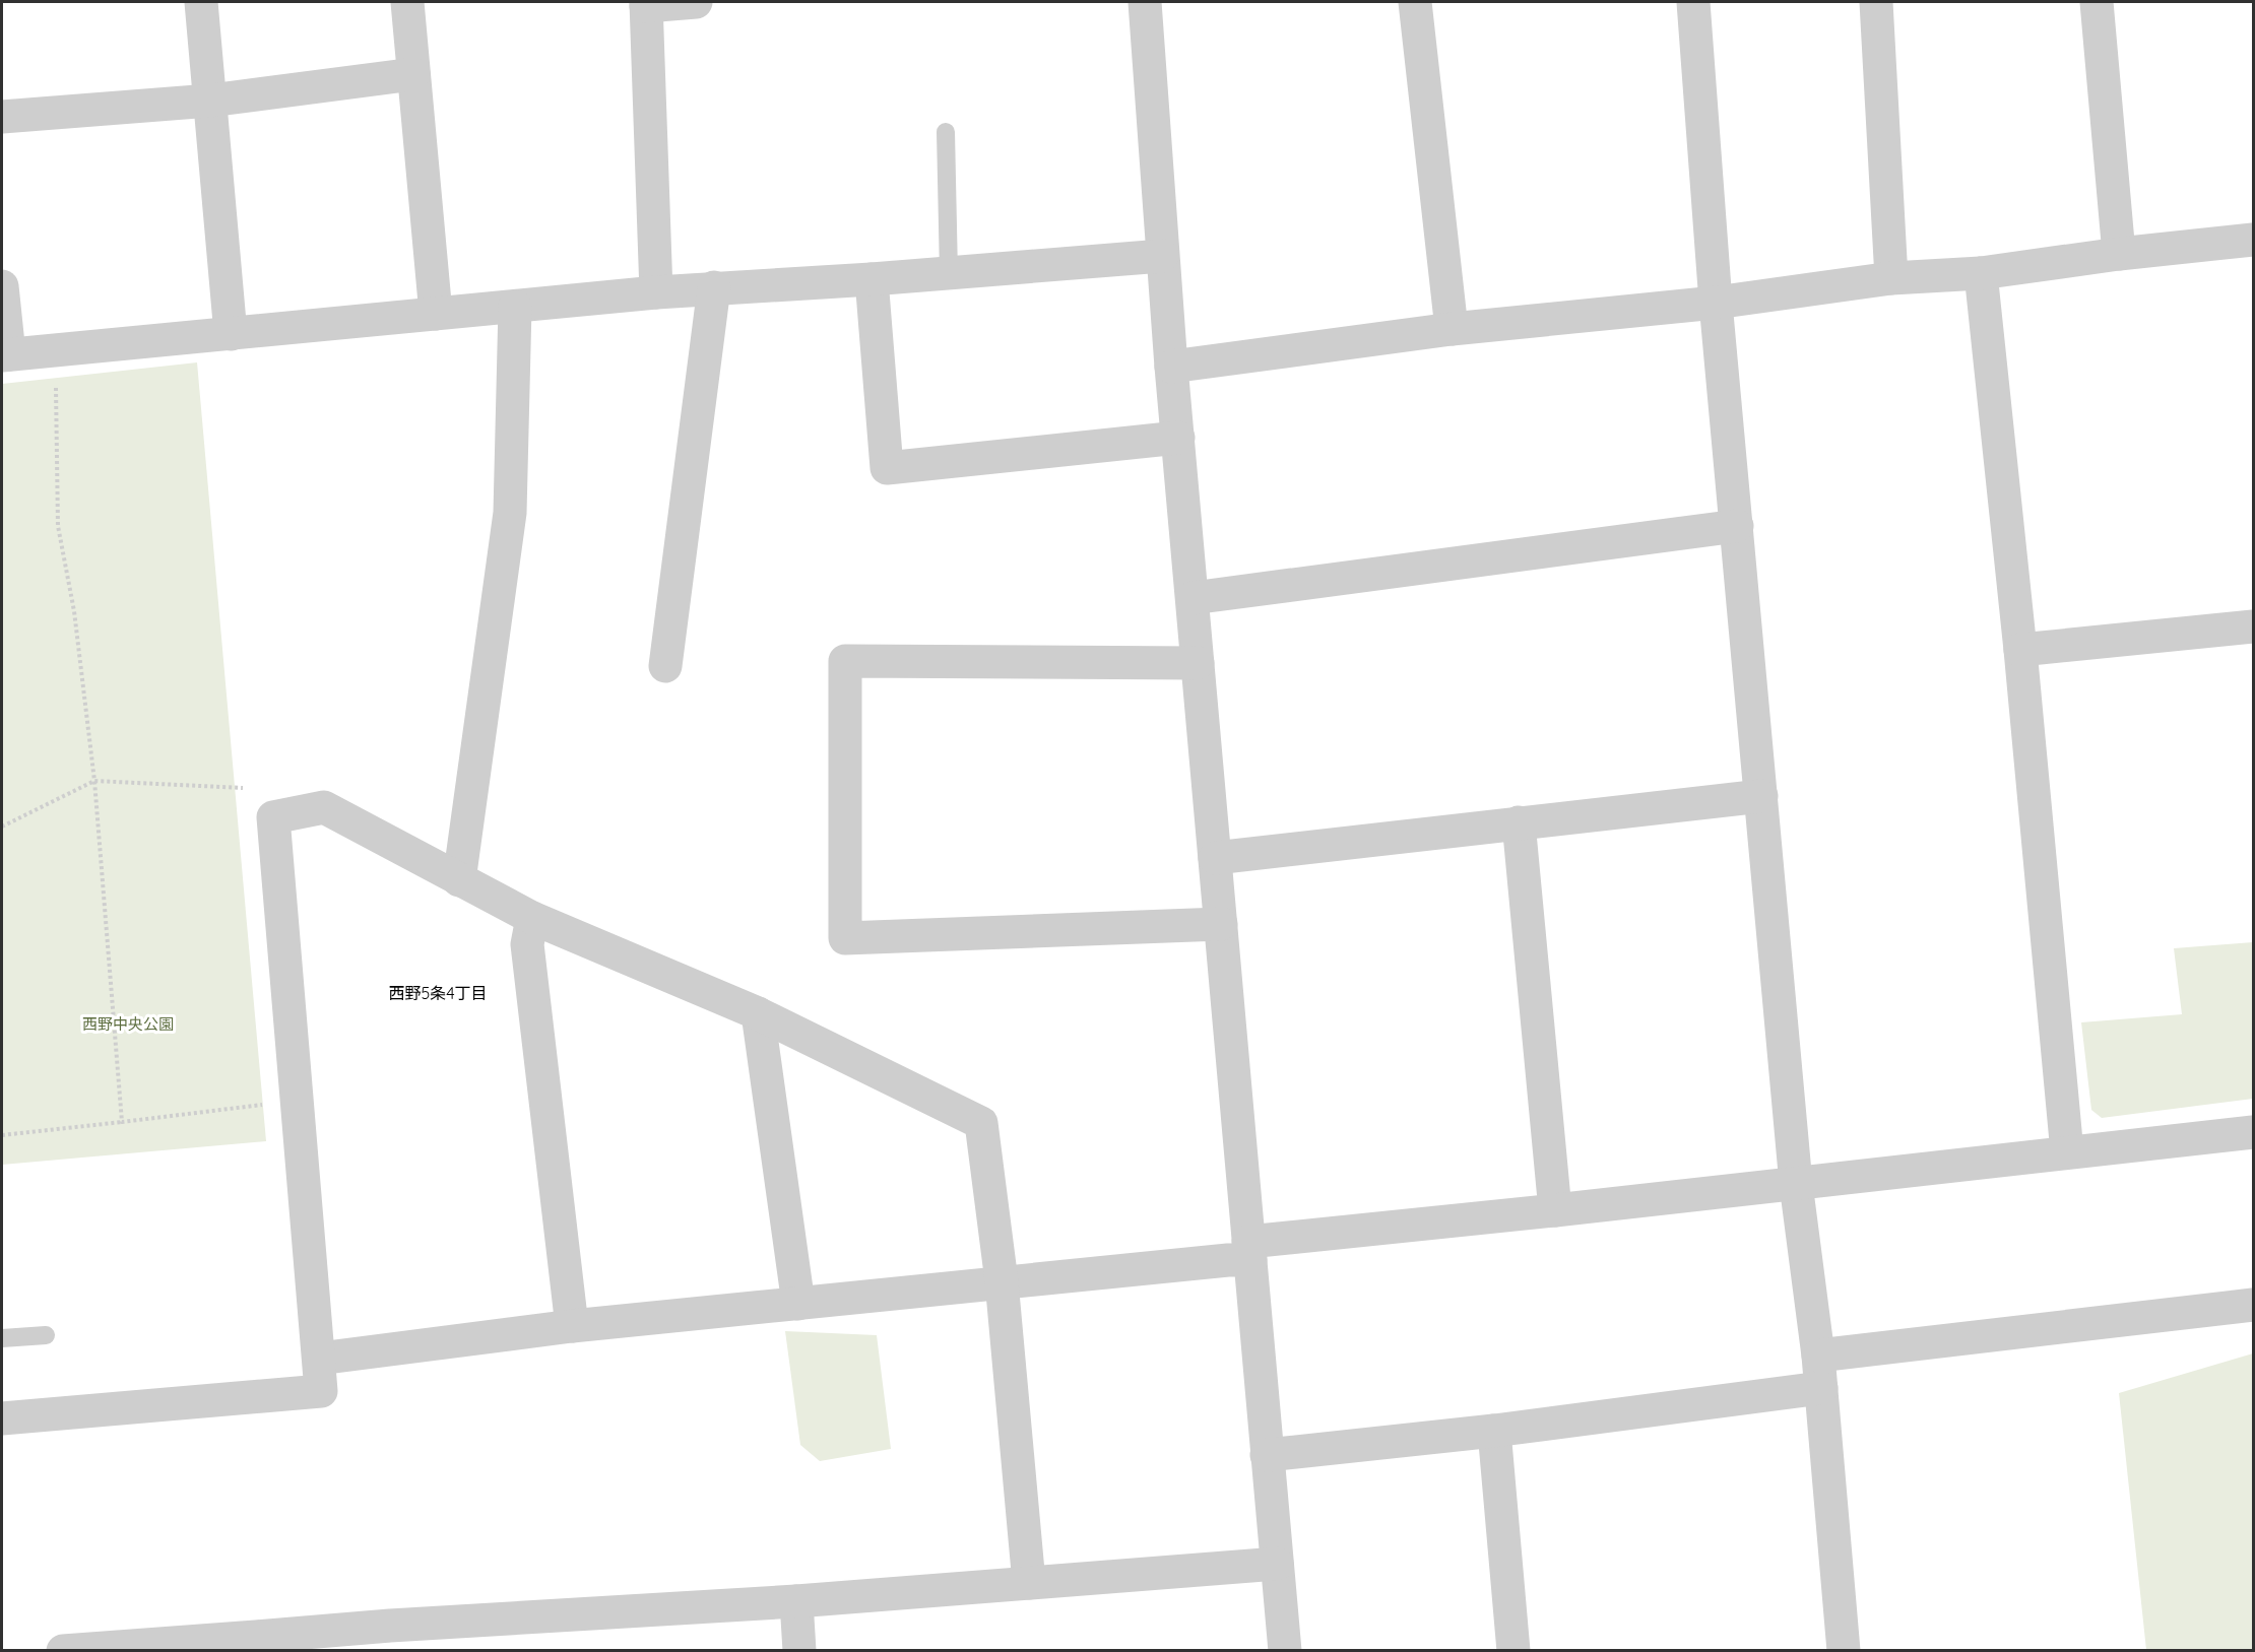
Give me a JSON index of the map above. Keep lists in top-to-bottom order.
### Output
{
  "districts": ["西野5条4丁目"],
  "parks": ["西野中央公園"]
}
